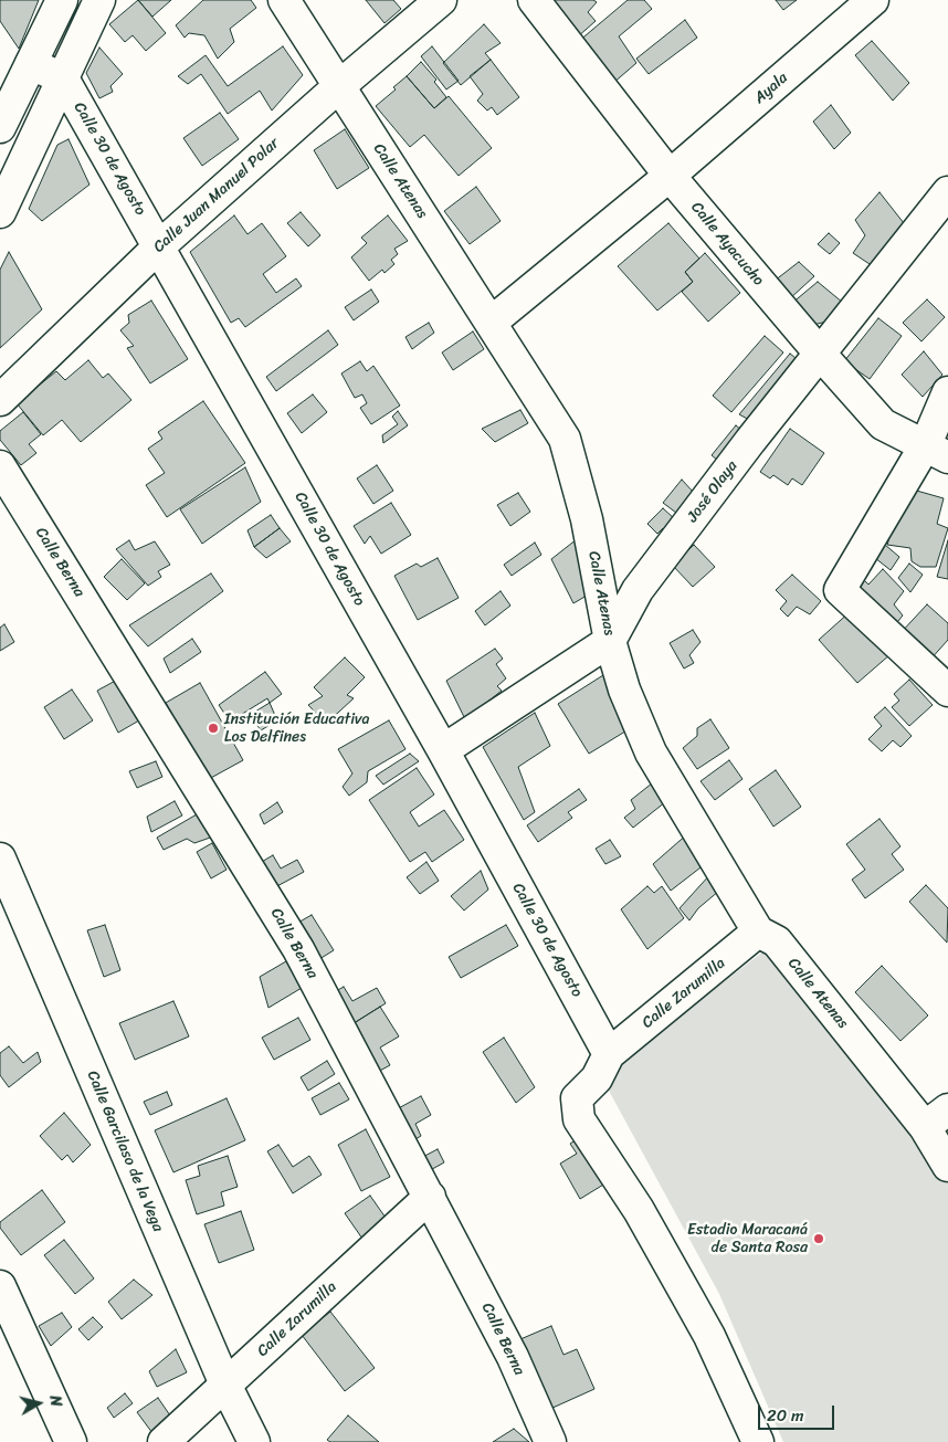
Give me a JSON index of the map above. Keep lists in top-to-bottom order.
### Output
{
  "streets": {
    "street": [
      "Ayala",
      "Calle 30 de Agosto",
      "Calle Atenas",
      "Calle Juan Manuel Polar",
      "Calle Ayacucho",
      "José Olaya",
      "Calle Berna",
      "Calle Zarumilla",
      "Calle Garcilaso de la Vega"
    ]
  },
  "crossings": [
    ["Ayala", "Calle Atenas"],
    ["Ayala", "Calle Ayacucho"],
    ["Calle 30 de Agosto", "Calle Juan Manuel Polar"],
    ["Calle 30 de Agosto", "José Olaya"],
    ["Calle 30 de Agosto", "Calle Zarumilla"],
    ["Calle Atenas", "Calle Juan Manuel Polar"],
    ["Calle Atenas", "José Olaya"],
    ["Calle Atenas", "Calle Zarumilla"],
    ["Calle Ayacucho", "José Olaya"],
    ["Calle Berna", "Calle Zarumilla"],
    ["Calle Zarumilla", "Calle Garcilaso de la Vega"]
  ],
  "places": ["Institución Educativa Los Delfines", "Estadio Maracaná de Santa Rosa"],
  "scale_bar": "20 m",
  "north": "right"
}
